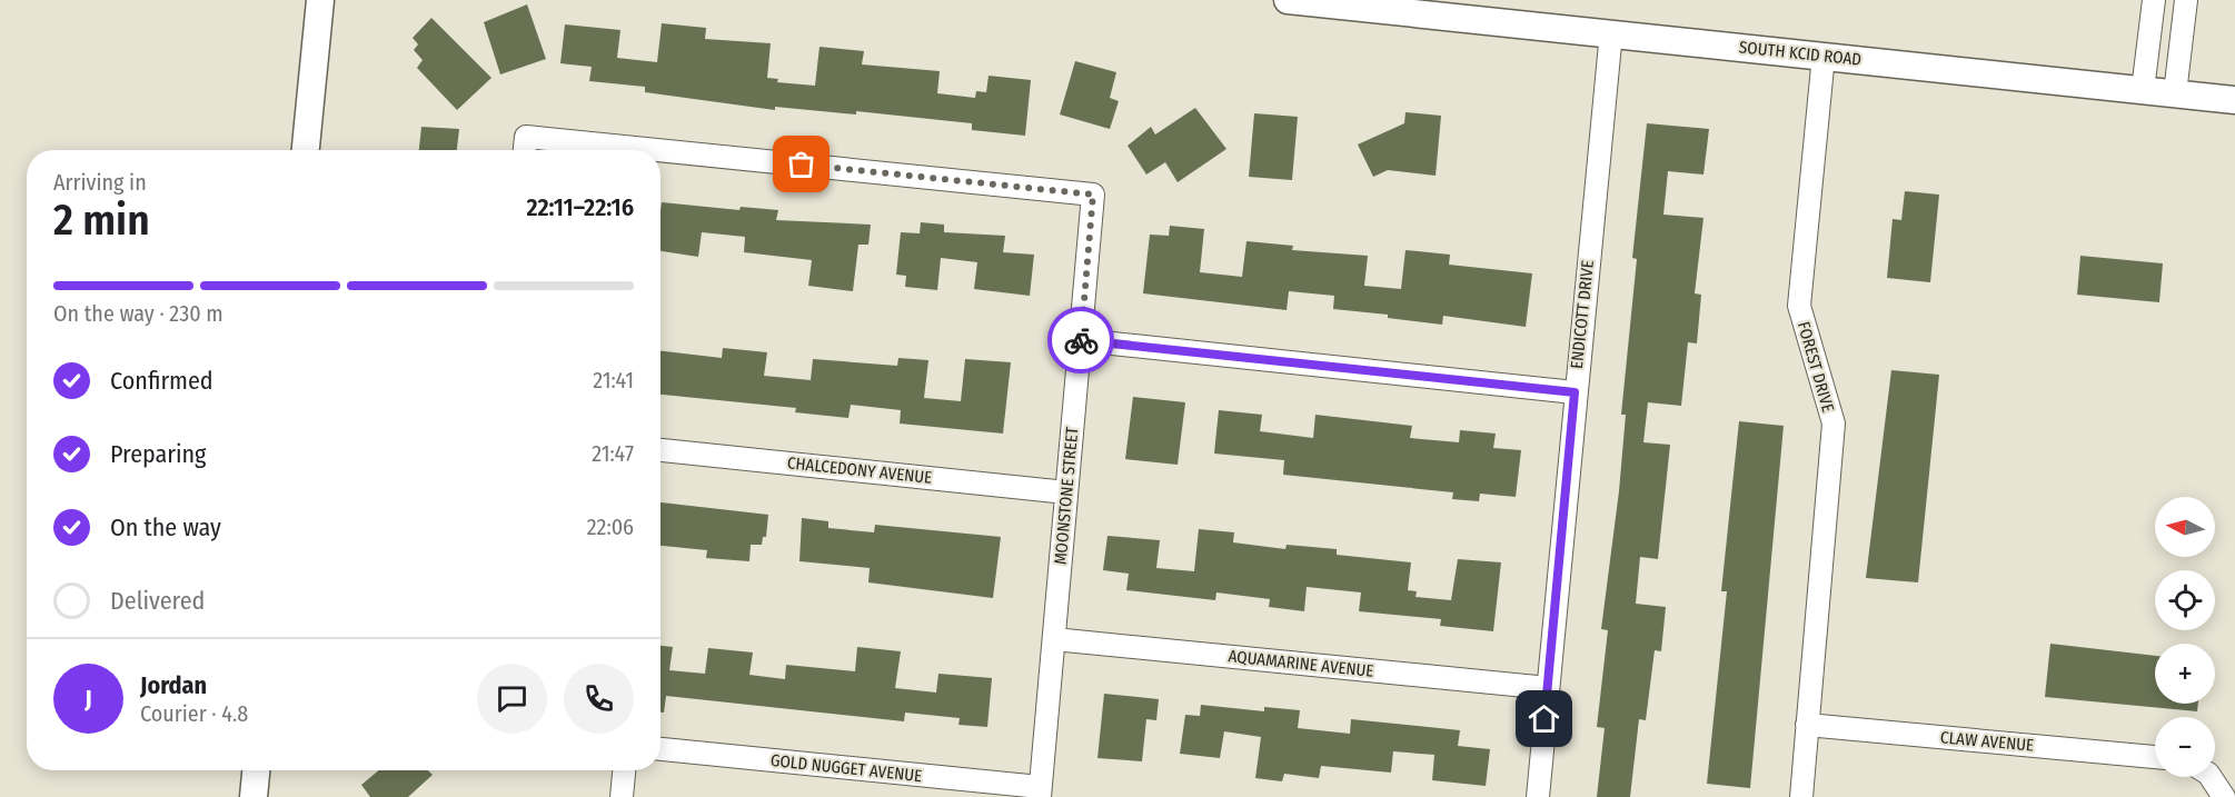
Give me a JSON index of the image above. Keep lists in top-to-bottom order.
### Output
{
  "streets": {
    "street": [
      "SOUTH KCID ROAD",
      "ENDICOTT DRIVE",
      "FOREST DRIVE",
      "CHALCEDONY AVENUE",
      "MOONSTONE STREET",
      "AQUAMARINE AVENUE",
      "CLAW AVENUE",
      "GOLD NUGGET AVENUE"
    ]
  },
  "crossings": [
    ["SOUTH KCID ROAD", "ENDICOTT DRIVE"],
    ["SOUTH KCID ROAD", "FOREST DRIVE"],
    ["ENDICOTT DRIVE", "AQUAMARINE AVENUE"],
    ["FOREST DRIVE", "CLAW AVENUE"],
    ["CHALCEDONY AVENUE", "MOONSTONE STREET"],
    ["MOONSTONE STREET", "AQUAMARINE AVENUE"],
    ["MOONSTONE STREET", "GOLD NUGGET AVENUE"]
  ],
  "north": "left",
  "page": {
    "heading": ["2 min", "Arriving in", "22:11–22:16"],
    "panel": ["Jordan", "Courier · 4.8"],
    "bar": "On the way · 230 m",
    "list": [
      ["Confirmed", "21:41"],
      ["Preparing", "21:47"],
      ["On the way", "22:06"],
      "Delivered"
    ],
    "map_buttons": ["+", "−"],
    "round": "J"
  }
}
